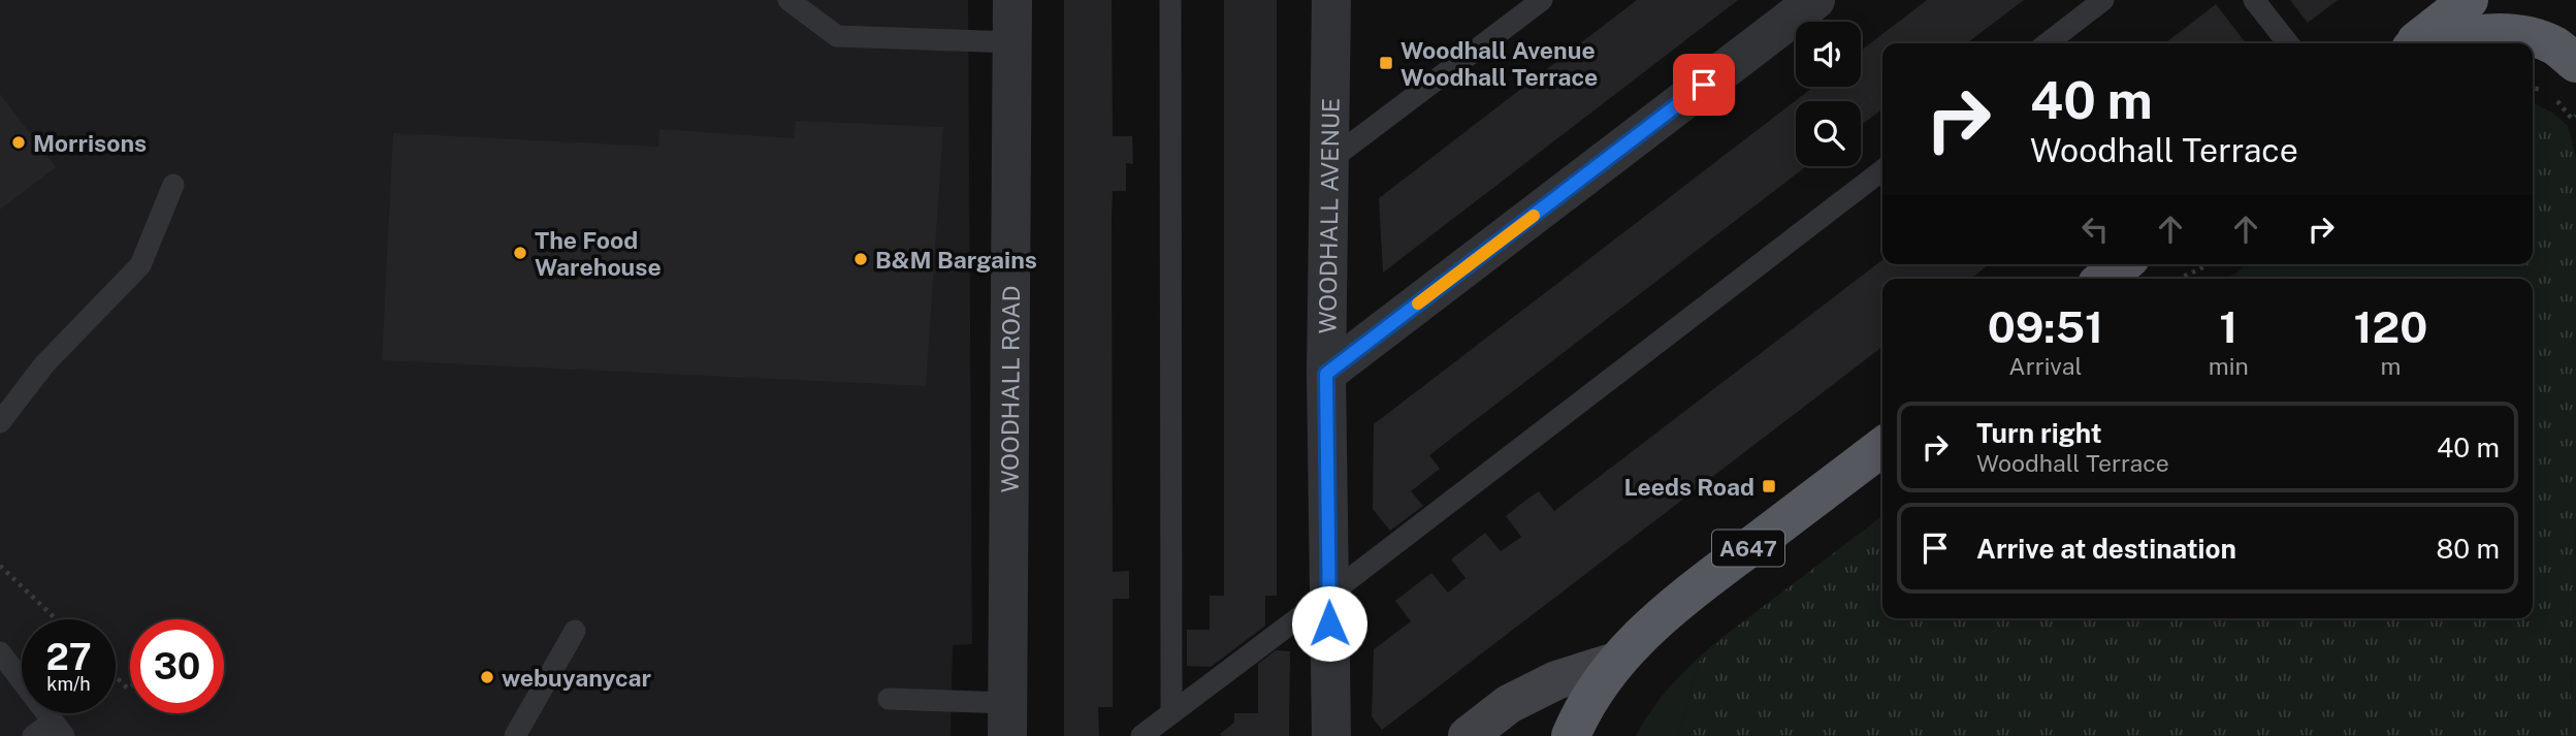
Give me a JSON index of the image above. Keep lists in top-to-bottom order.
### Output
{
  "streets": {
    "highway": ["A647"],
    "street": ["WOODHALL AVENUE", "WOODHALL ROAD"]
  },
  "places": {
    "transit": ["Woodhall Avenue Woodhall Terrace", "Leeds Road"],
    "other": [
      "Morrisons",
      "The Food Warehouse",
      "B&M Bargains",
      "webuyanycar"
    ]
  },
  "page": {
    "turn": ["40 m", "Woodhall Terrace"],
    "eta": [
      "09:51",
      "Arrival",
      "1",
      "min",
      "120",
      "m"
    ],
    "list": [
      {
        "name": "Turn right",
        "note": "Woodhall Terrace",
        "value": "40 m"
      },
      {
        "name": "Arrive at destination",
        "value": "80 m"
      }
    ],
    "speed": "27 km/h",
    "limit": "30"
  }
}
